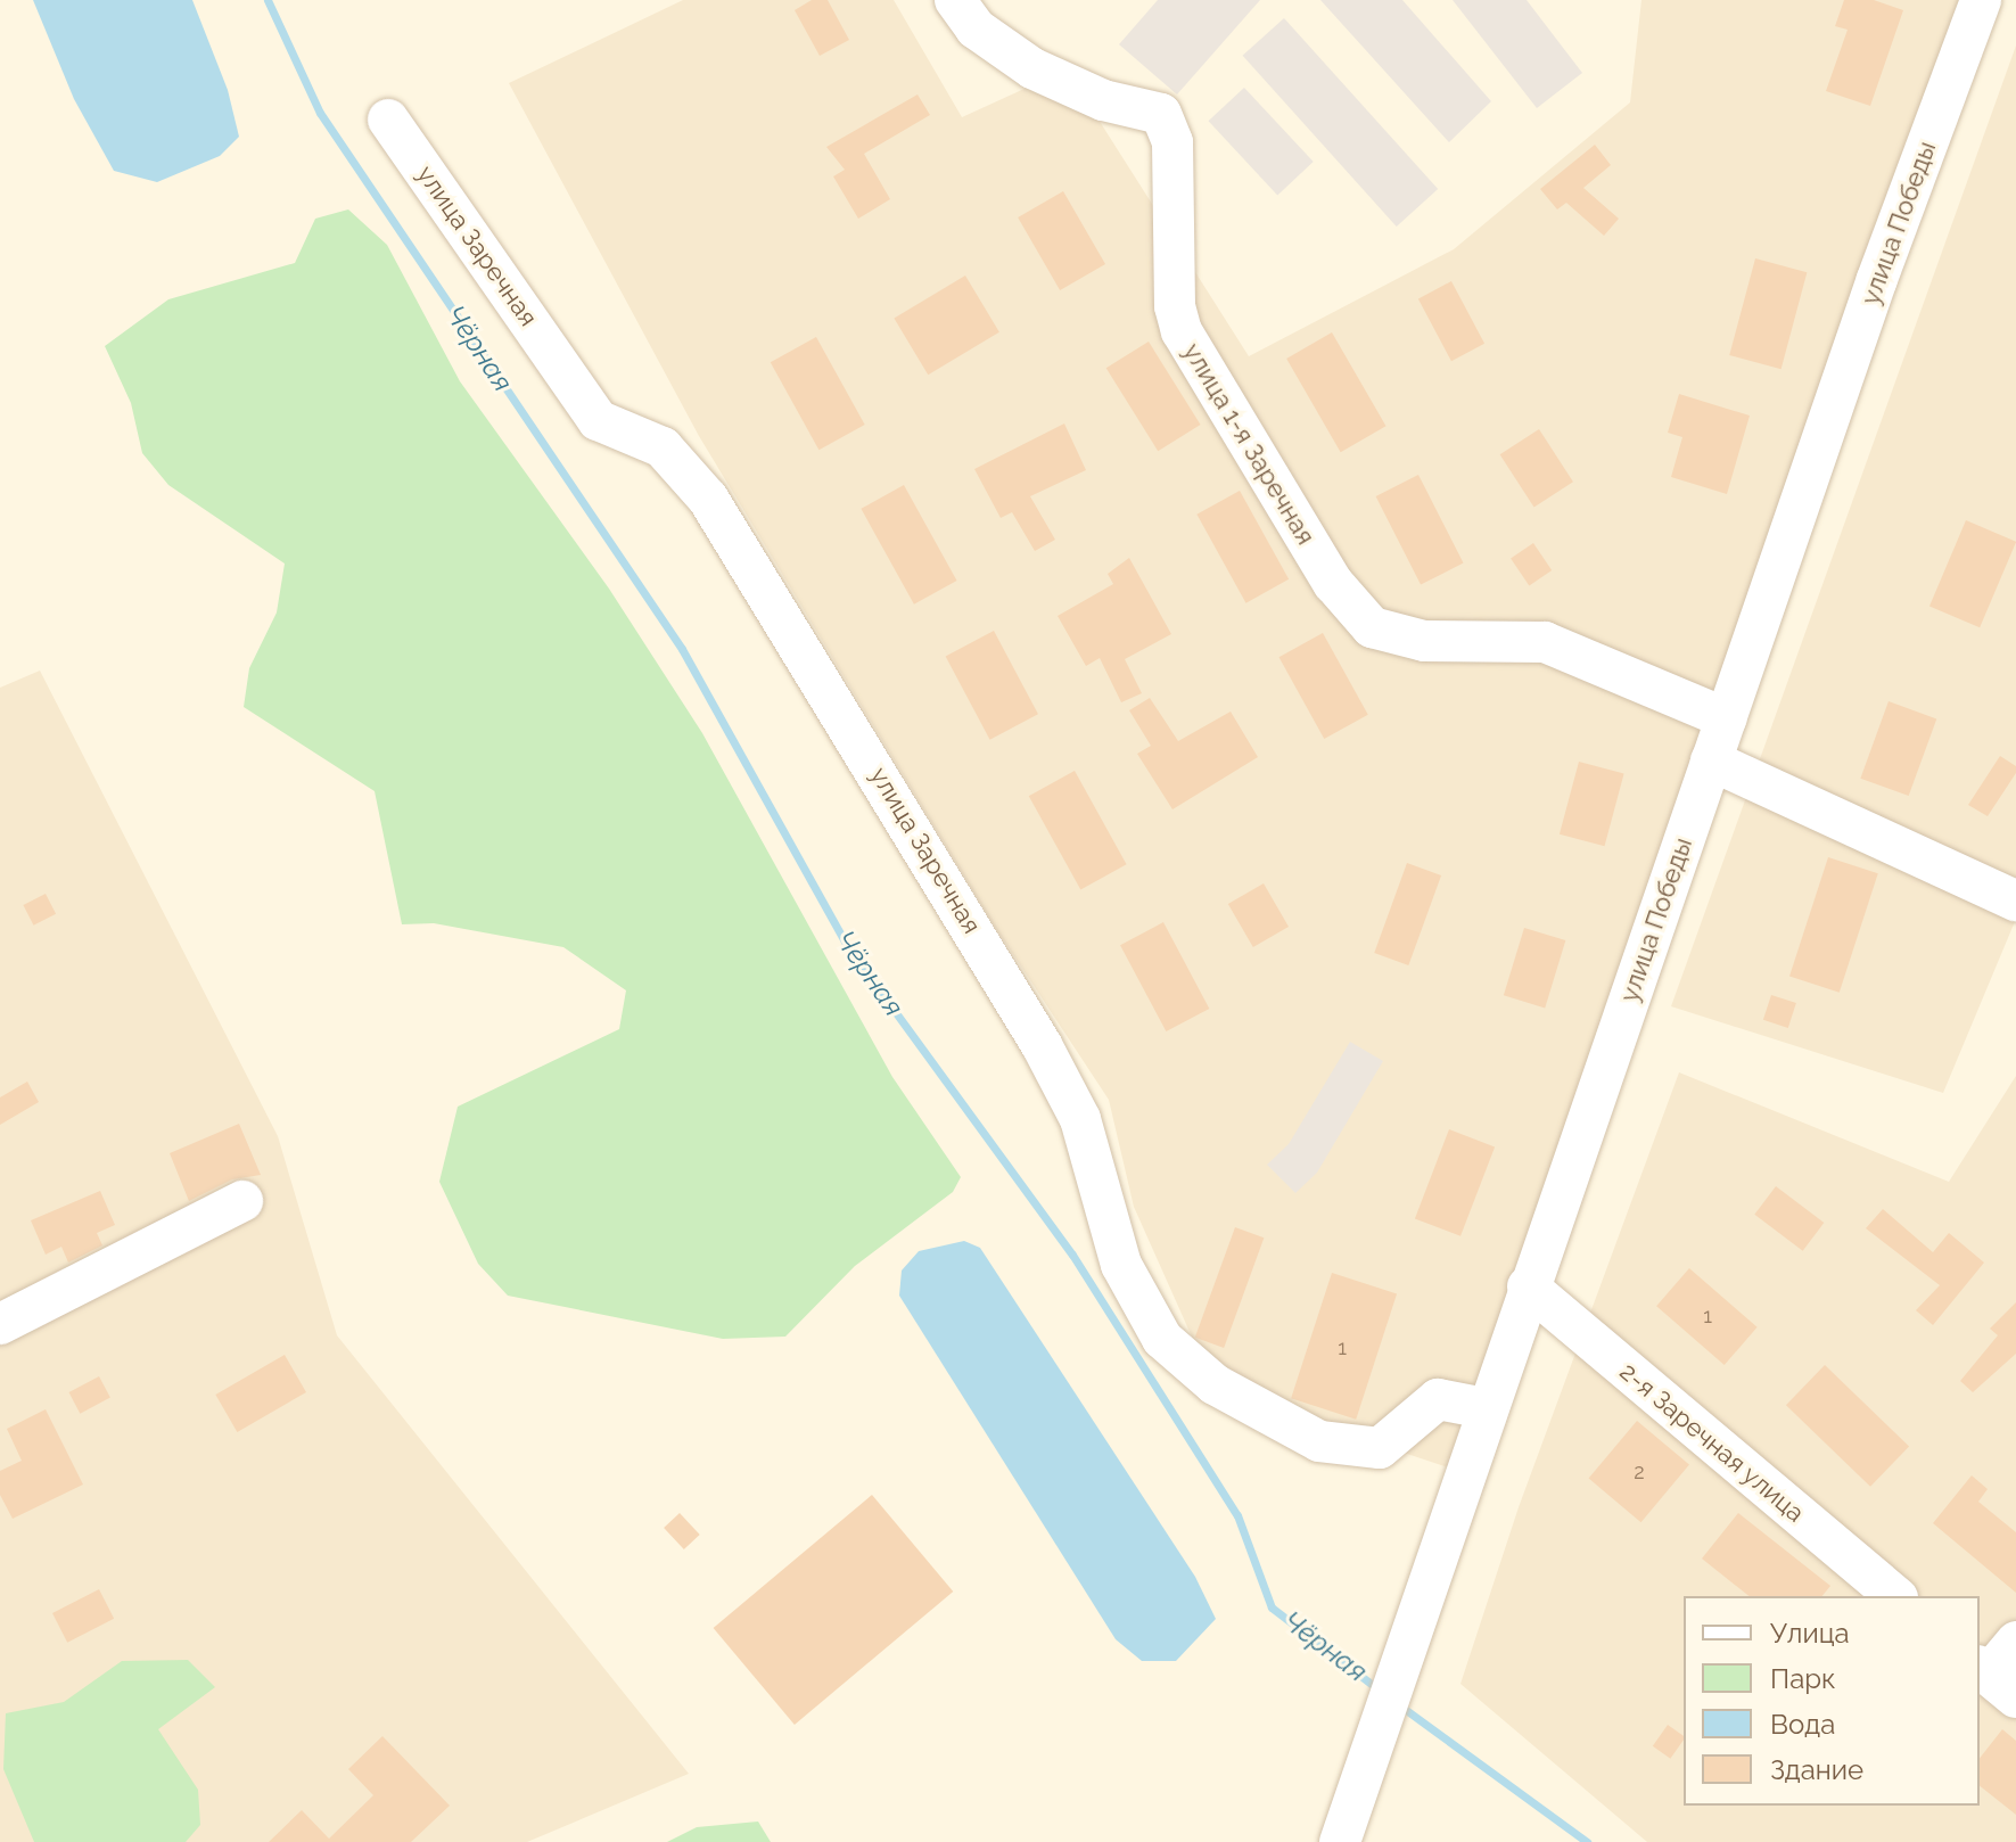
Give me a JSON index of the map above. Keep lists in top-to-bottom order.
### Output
{
  "streets": {
    "street": [
      "улица Победы",
      "улица Заречная",
      "улица 1-я Заречная",
      "2-я Заречная улица"
    ]
  },
  "crossings": [
    ["улица Победы", "улица Заречная"],
    ["улица Победы", "улица 1-я Заречная"],
    ["улица Победы", "2-я Заречная улица"]
  ],
  "water": ["Чёрная"],
  "house_numbers": ["1", "1", "2"],
  "legend": [
    "Улица",
    "Парк",
    "Вода",
    "Здание"
  ]
}
